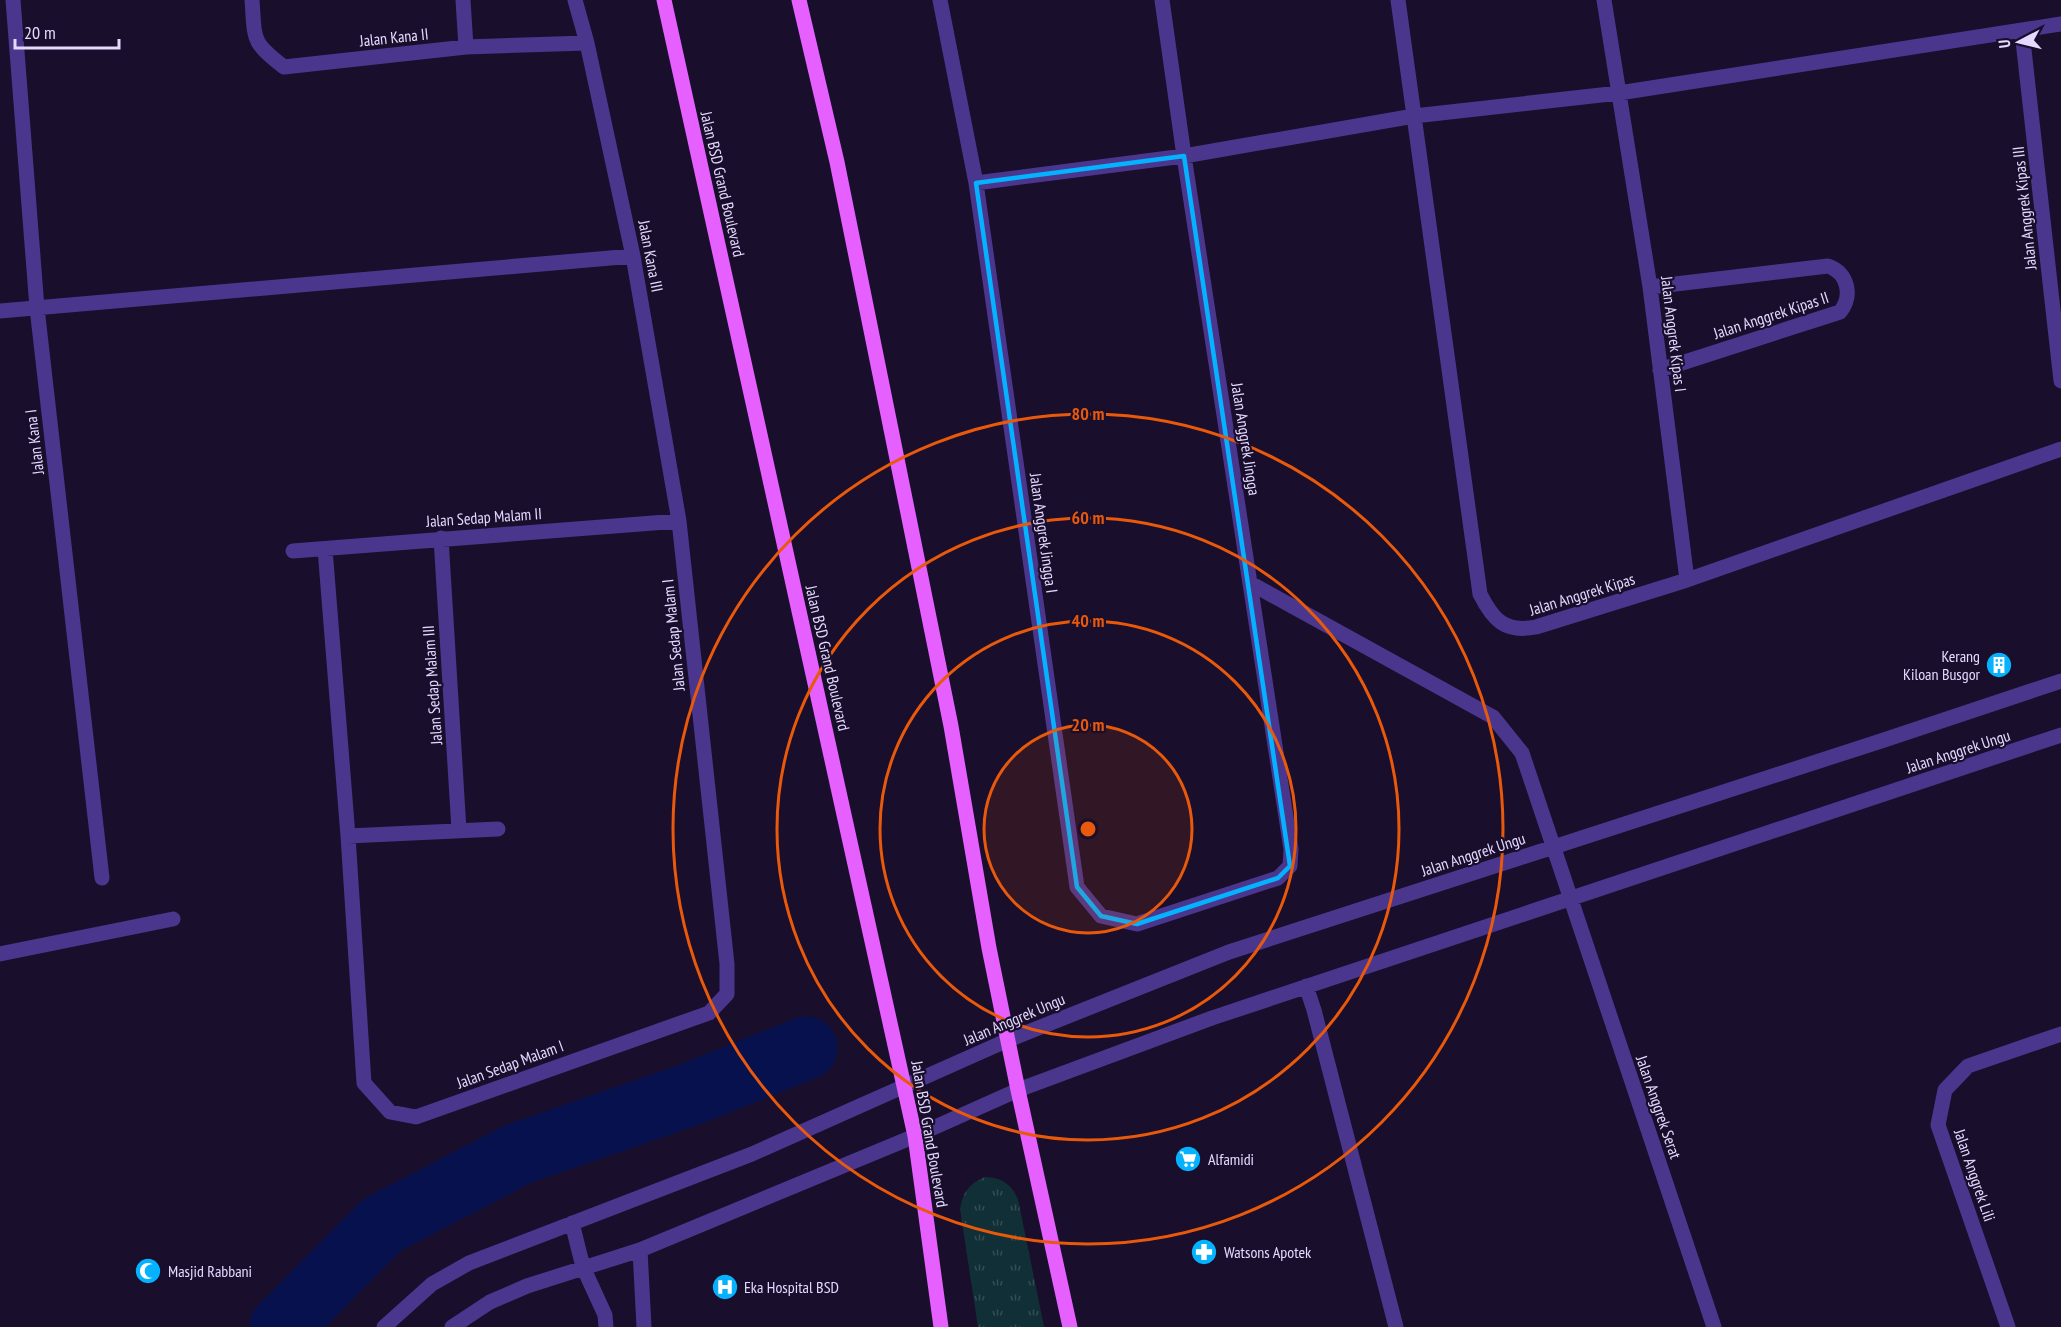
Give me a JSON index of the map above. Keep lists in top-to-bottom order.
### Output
{
  "streets": {
    "main road": ["Jalan BSD Grand Boulevard"],
    "street": [
      "Jalan Kana II",
      "Jalan Anggrek Kipas III",
      "Jalan Kana III",
      "Jalan Anggrek Kipas II",
      "Jalan Anggrek Kipas I",
      "Jalan Anggrek Jingga",
      "Jalan Kana I",
      "Jalan Sedap Malam II",
      "Jalan Anggrek Jingga I",
      "Jalan Anggrek Kipas",
      "Jalan Sedap Malam I",
      "Jalan Sedap Malam III",
      "Jalan Anggrek Ungu",
      "Jalan Anggrek Serat",
      "Jalan Anggrek Lili"
    ]
  },
  "crossings": [
    ["Jalan Kana II", "Jalan Kana III"],
    ["Jalan BSD Grand Boulevard", "Jalan Anggrek Ungu"],
    ["Jalan Kana III", "Jalan Sedap Malam II"],
    ["Jalan Kana III", "Jalan Sedap Malam I"],
    ["Jalan Anggrek Kipas II", "Jalan Anggrek Kipas I"],
    ["Jalan Anggrek Kipas I", "Jalan Anggrek Kipas"],
    ["Jalan Anggrek Jingga", "Jalan Anggrek Jingga I"],
    ["Jalan Anggrek Jingga", "Jalan Anggrek Serat"],
    ["Jalan Sedap Malam II", "Jalan Sedap Malam I"],
    ["Jalan Sedap Malam II", "Jalan Sedap Malam III"],
    ["Jalan Anggrek Ungu", "Jalan Anggrek Serat"]
  ],
  "places": {
    "building": ["Kerang Kiloan Busgor"],
    "supermarket": ["Alfamidi"],
    "pharmacy": ["Watsons Apotek"],
    "mosque": ["Masjid Rabbani"],
    "hospital": ["Eka Hospital BSD"]
  },
  "scale_bar": "20 m",
  "north": "left",
  "rings": [
    "80 m",
    "60 m",
    "40 m",
    "20 m"
  ]
}
